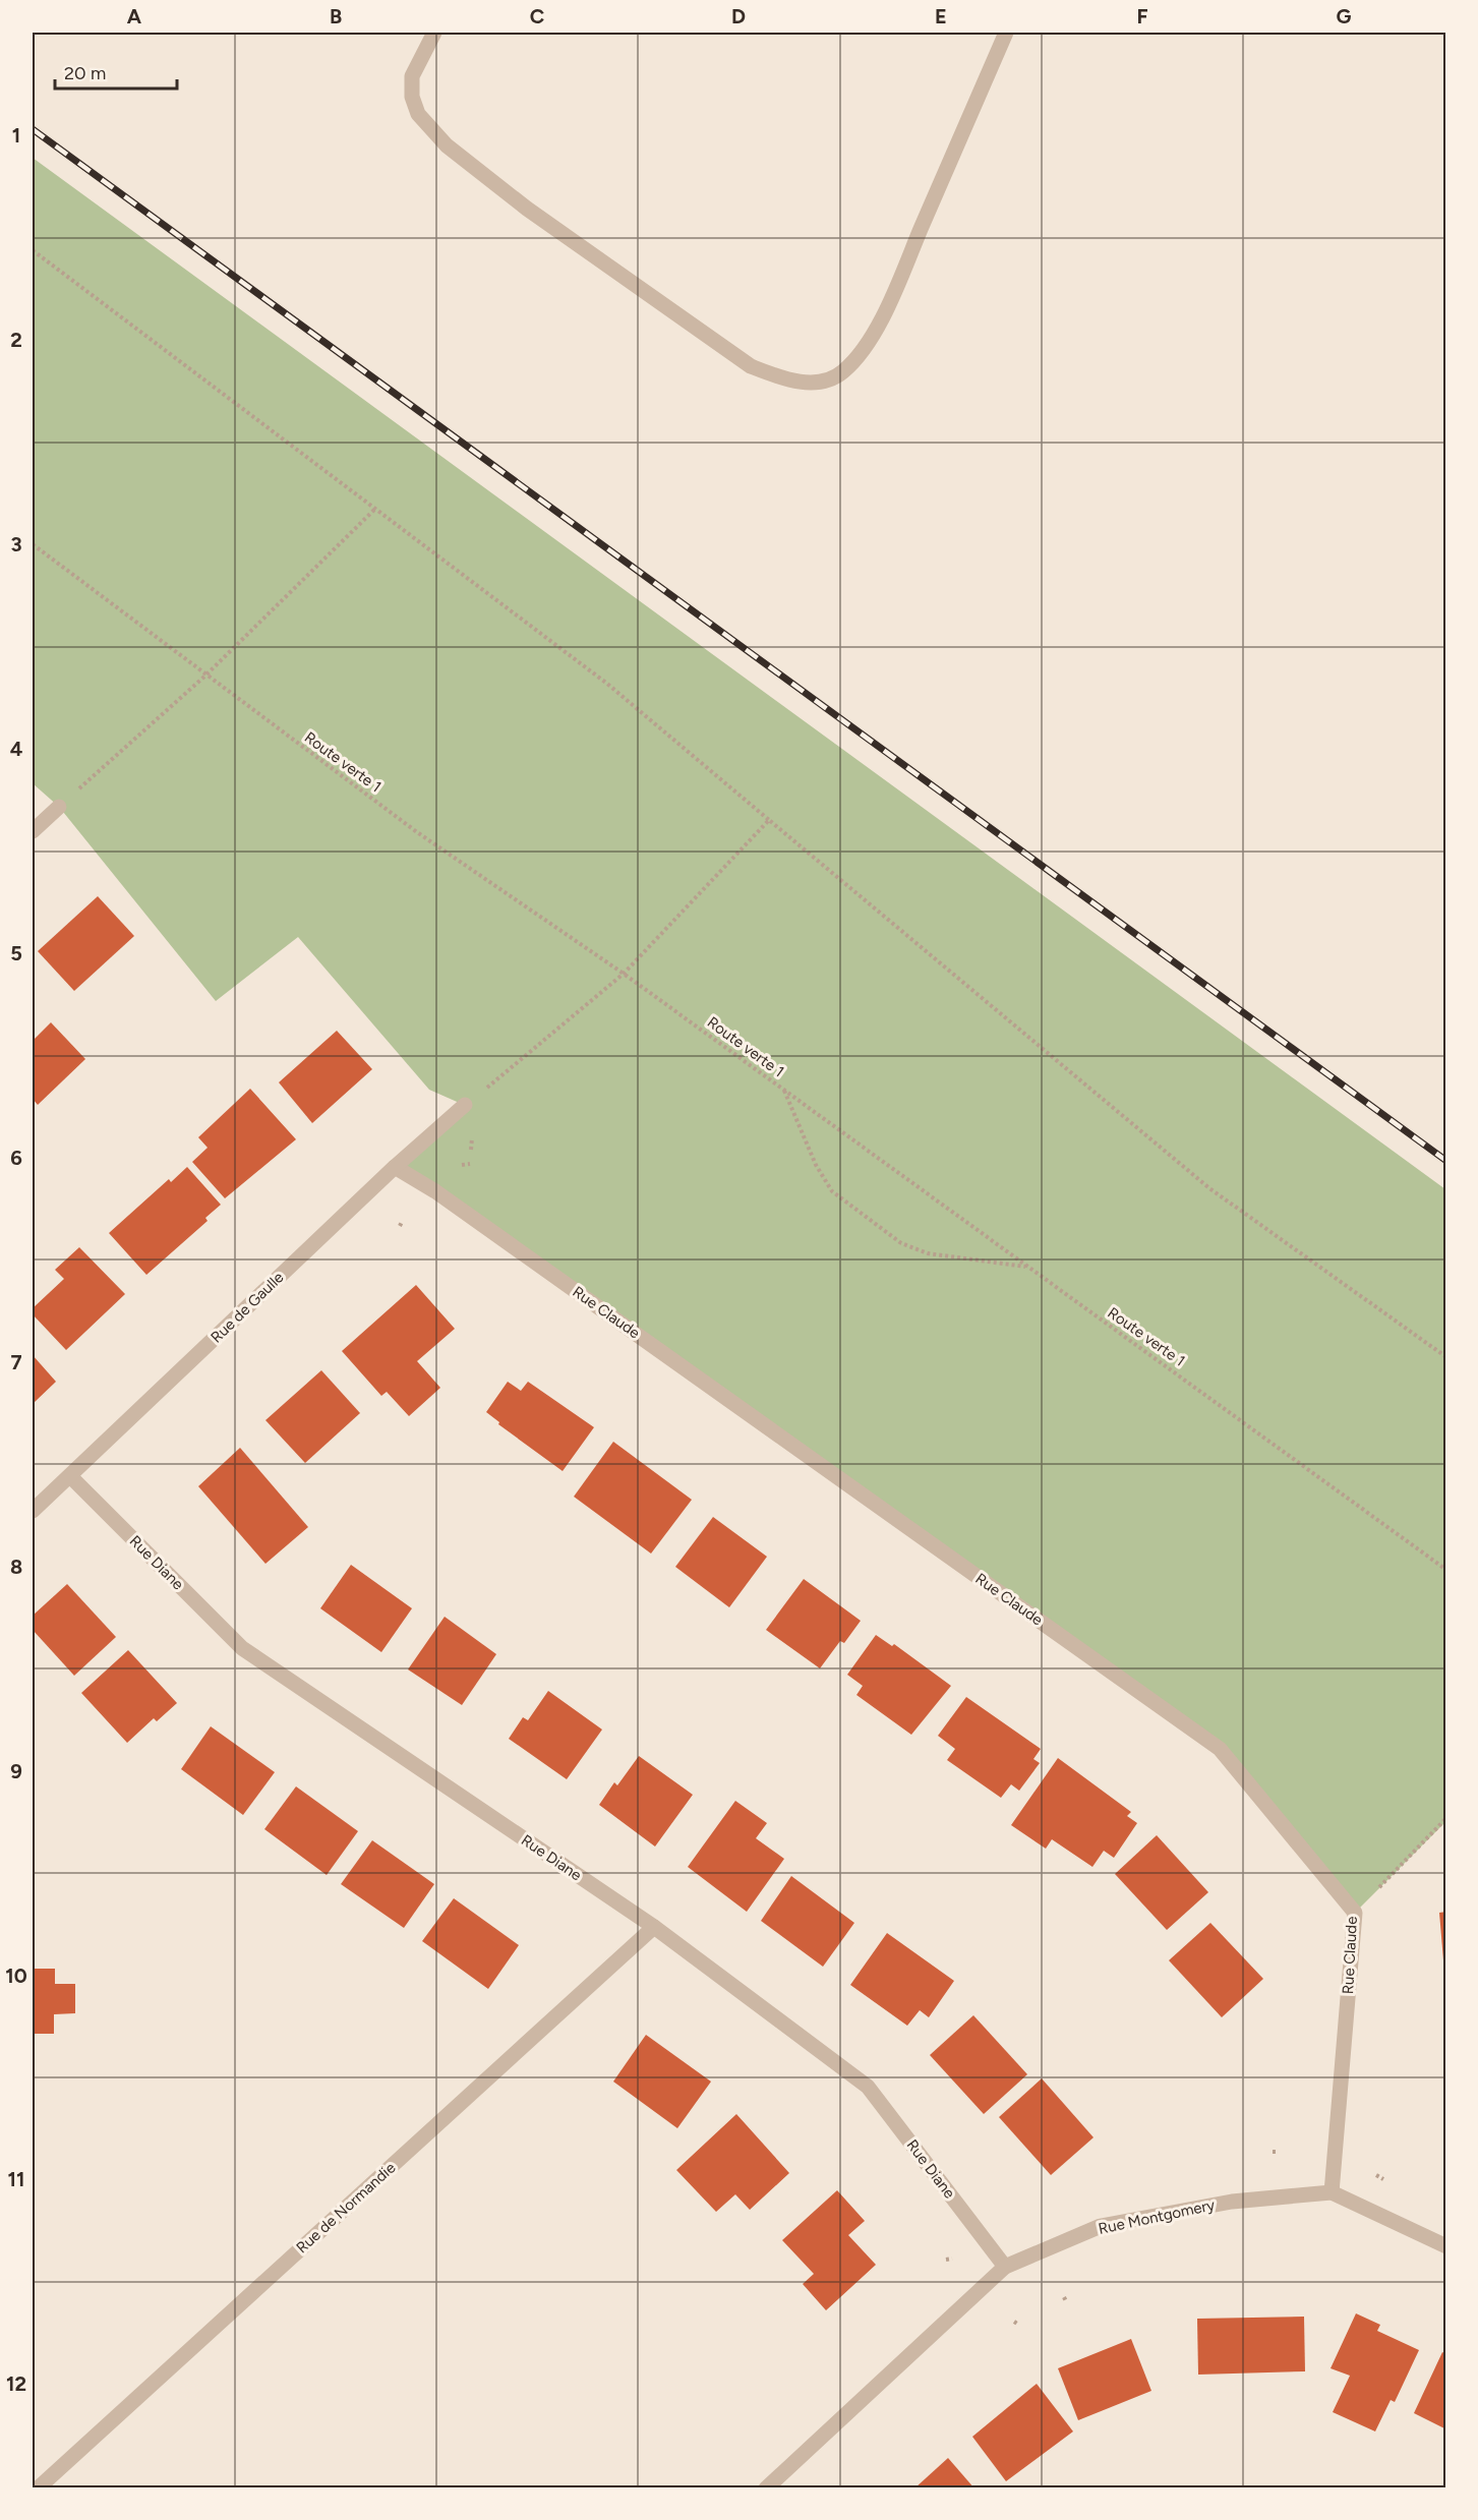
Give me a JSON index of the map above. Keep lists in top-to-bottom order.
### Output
{
  "streets": {
    "street": [
      "Rue de Gaulle",
      "Rue Claude",
      "Rue Diane",
      "Rue de Normandie",
      "Rue Montgomery"
    ],
    "path": ["Route verte 1"]
  },
  "crossings": [
    ["Rue de Gaulle", "Rue Claude"],
    ["Rue de Gaulle", "Rue Diane"],
    ["Rue Claude", "Rue Montgomery"],
    ["Rue Diane", "Rue de Normandie"],
    ["Rue Diane", "Rue Montgomery"]
  ],
  "scale_bar": "20 m",
  "grid": {
    "columns": [
      "A",
      "B",
      "C",
      "D",
      "E",
      "F",
      "G"
    ],
    "rows": [
      "1",
      "2",
      "3",
      "4",
      "5",
      "6",
      "7",
      "8",
      "9",
      "10",
      "11",
      "12"
    ]
  }
}
